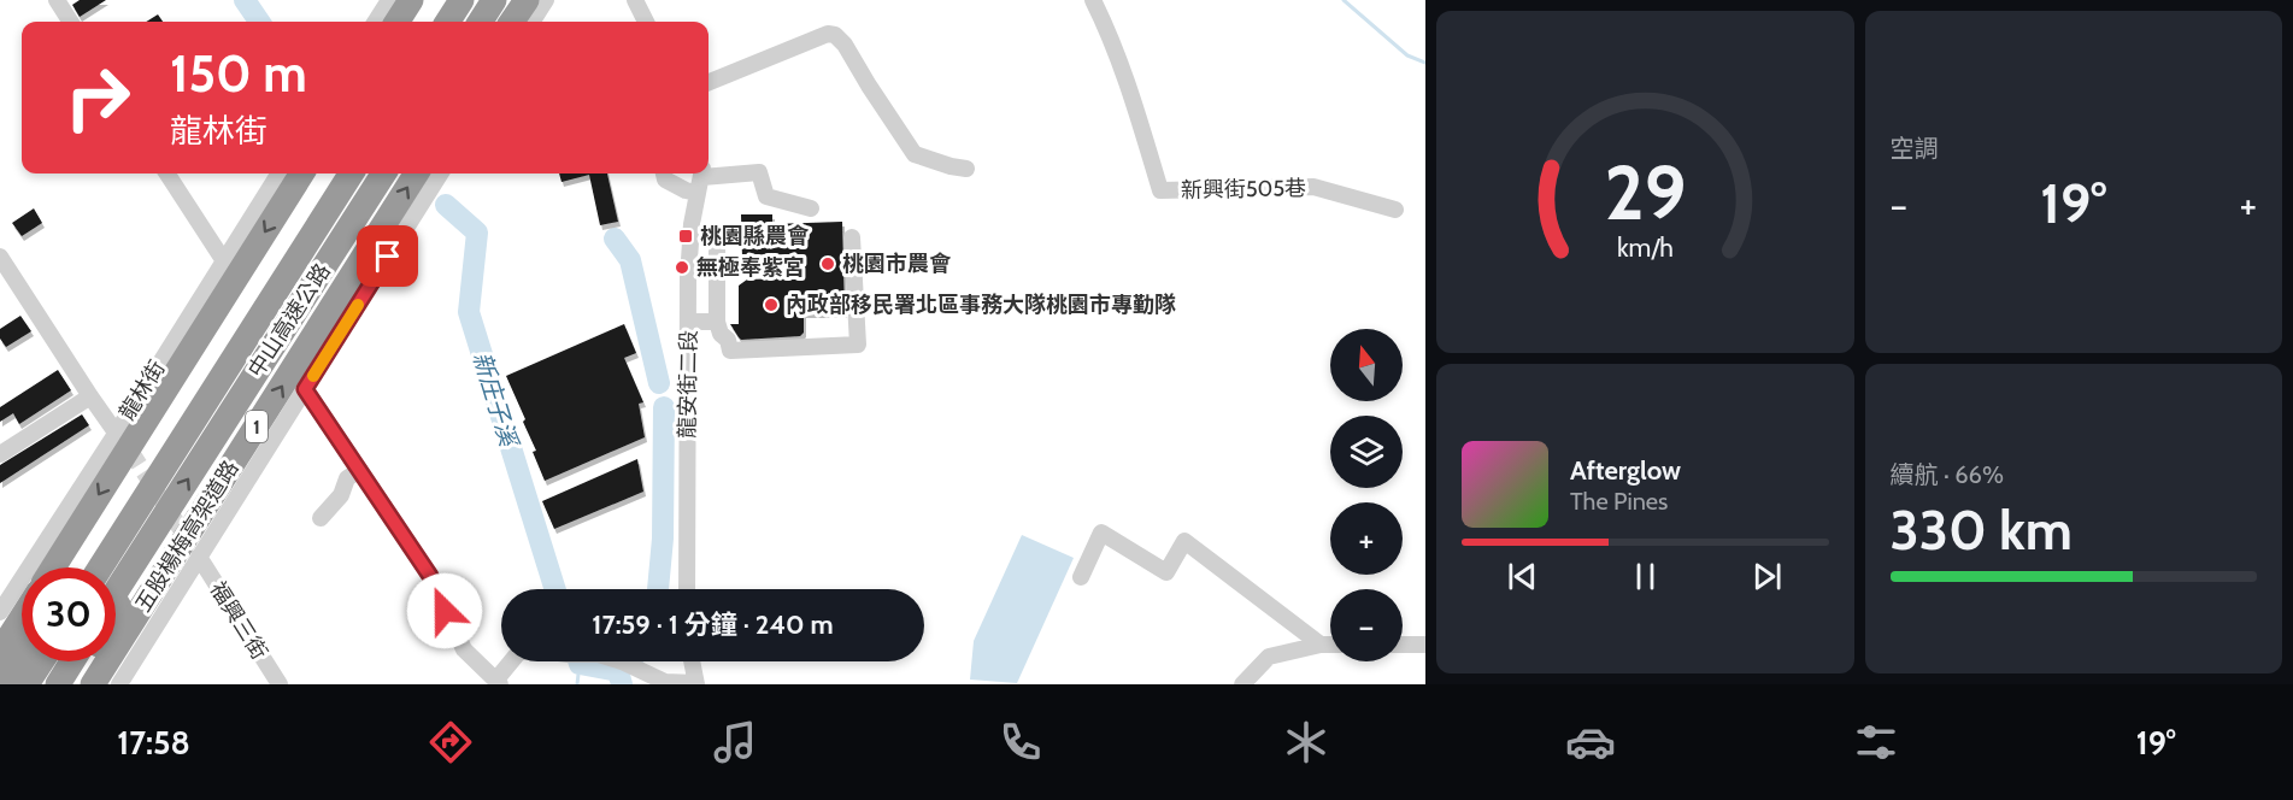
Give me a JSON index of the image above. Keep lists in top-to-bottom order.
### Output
{
  "streets": {
    "highway": ["中山高速公路", "1", "五股楊梅高架道路"],
    "street": [
      "新興街505巷",
      "龍安街二段",
      "龍林街",
      "福興三街"
    ]
  },
  "water": ["新庄子溪"],
  "places": {
    "transit": ["桃園縣農會"],
    "other": ["桃園市農會", "無極奉紫宮", "內政部移民署北區事務大隊桃園市專勤隊"]
  },
  "north": "top",
  "page": {
    "tile": [
      "空調",
      ["續航 · 66%", "330 km"]
    ],
    "turn": ["150 m", "龍林街"],
    "heat": ["−", "19°", "+"],
    "map_buttons": ["+", "−"],
    "song": ["Afterglow", "The Pines"],
    "limit": "30",
    "trip": "17:59 · 1 分鐘 · 240 m",
    "tabs": ["17:58", "19°"],
    "gauge": ["29", "km/h"]
  }
}
